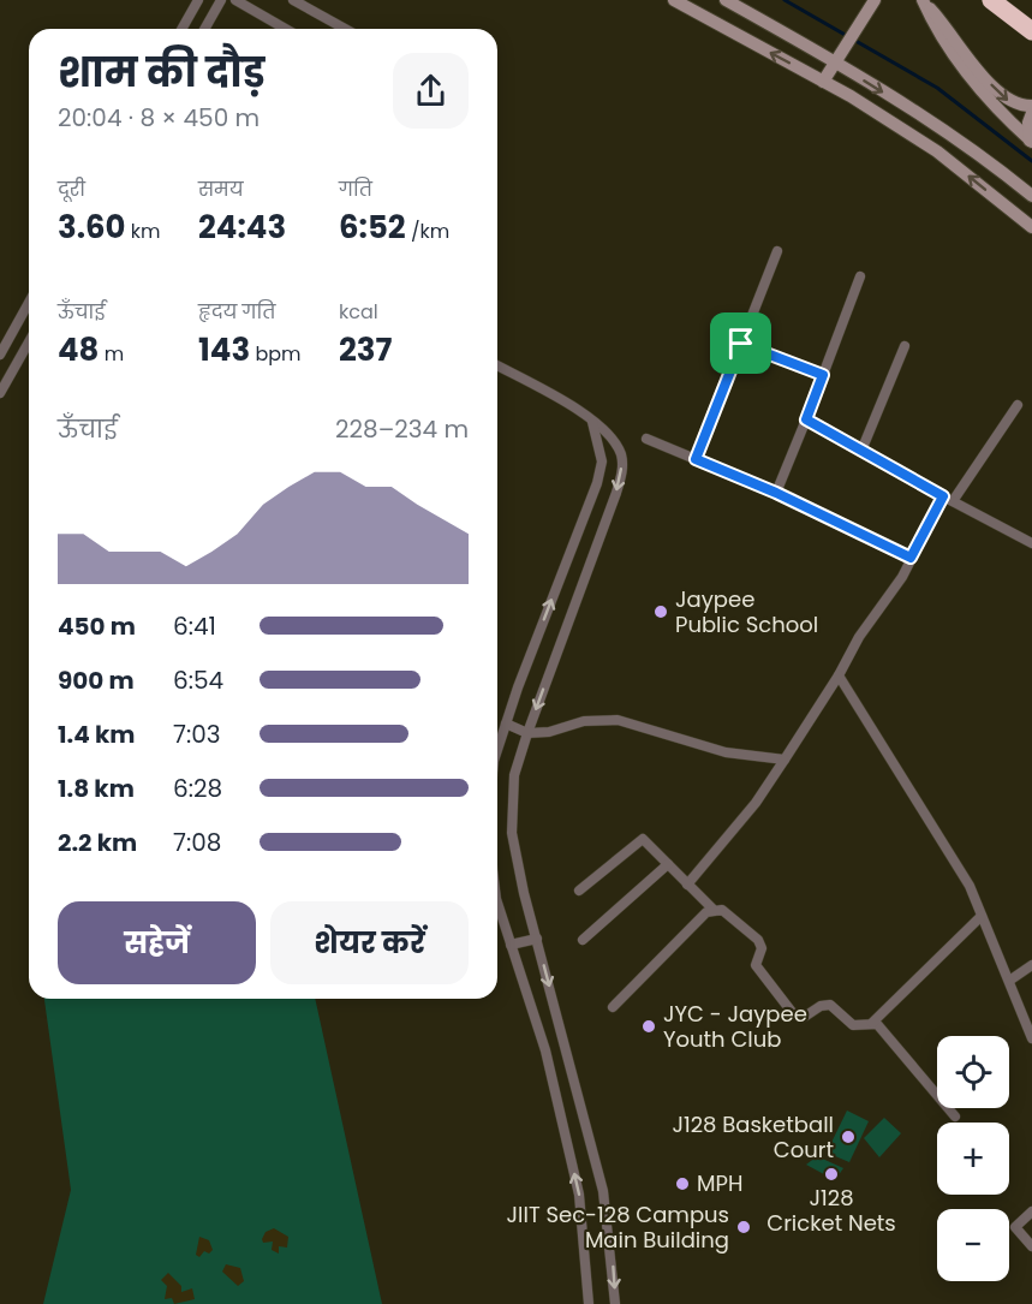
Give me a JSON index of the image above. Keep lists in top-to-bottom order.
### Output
{
  "places": [
    "Jaypee Public School",
    "JYC - Jaypee Youth Club",
    "J128 Basketball Court",
    "J128 Cricket Nets",
    "MPH",
    "JIIT Sec-128 Campus Main Building"
  ],
  "page": {
    "heading": ["शाम की दौड़", "20:04 · 8 × 450 m"],
    "stats": [
      ["दूरी", "3.60 km"],
      ["समय", "24:43"],
      ["गति", "6:52 /km"],
      ["ऊँचाई", "48 m"],
      ["हृदय गति", "143 bpm"],
      ["kcal", "237"]
    ],
    "chart": ["ऊँचाई", "228–234 m"],
    "list": [
      {
        "name": "450 m",
        "note": "6:41"
      },
      {
        "name": "900 m",
        "note": "6:54"
      },
      {
        "name": "1.4 km",
        "note": "7:03"
      },
      {
        "name": "1.8 km",
        "note": "6:28"
      },
      {
        "name": "2.2 km",
        "note": "7:08"
      }
    ],
    "buttons": ["सहेजें", "शेयर करें"],
    "map_buttons": ["+", "−"]
  }
}
